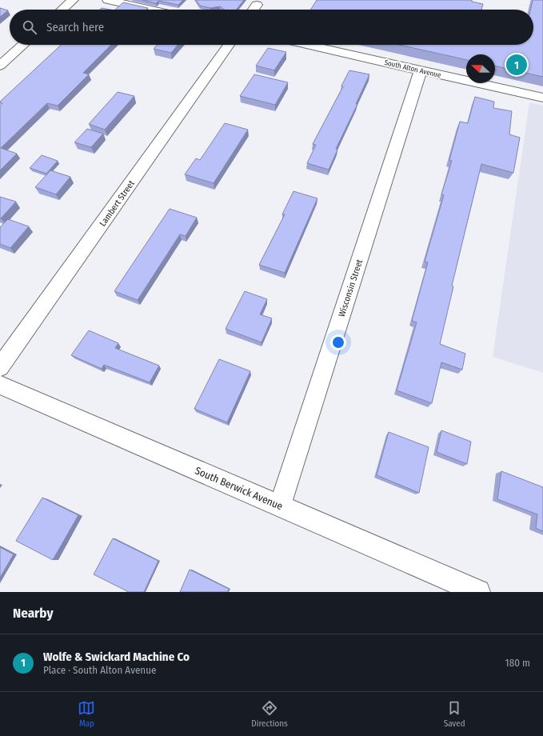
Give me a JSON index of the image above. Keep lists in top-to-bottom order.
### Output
{
  "streets": {
    "street": [
      "South Alton Avenue",
      "Lambert Street",
      "Wisconsin Street",
      "South Berwick Avenue"
    ]
  },
  "crossings": [
    ["South Alton Avenue", "Wisconsin Street"],
    ["Wisconsin Street", "South Berwick Avenue"]
  ],
  "north": "left",
  "page": {
    "search": "Search here",
    "pins": "1",
    "heading": "Nearby",
    "list": [
      {
        "mark": "1",
        "name": "Wolfe & Swickard Machine Co",
        "note": "Place · South Alton Avenue",
        "value": "180 m"
      }
    ],
    "nav": ["Map", "Directions", "Saved"]
  }
}
